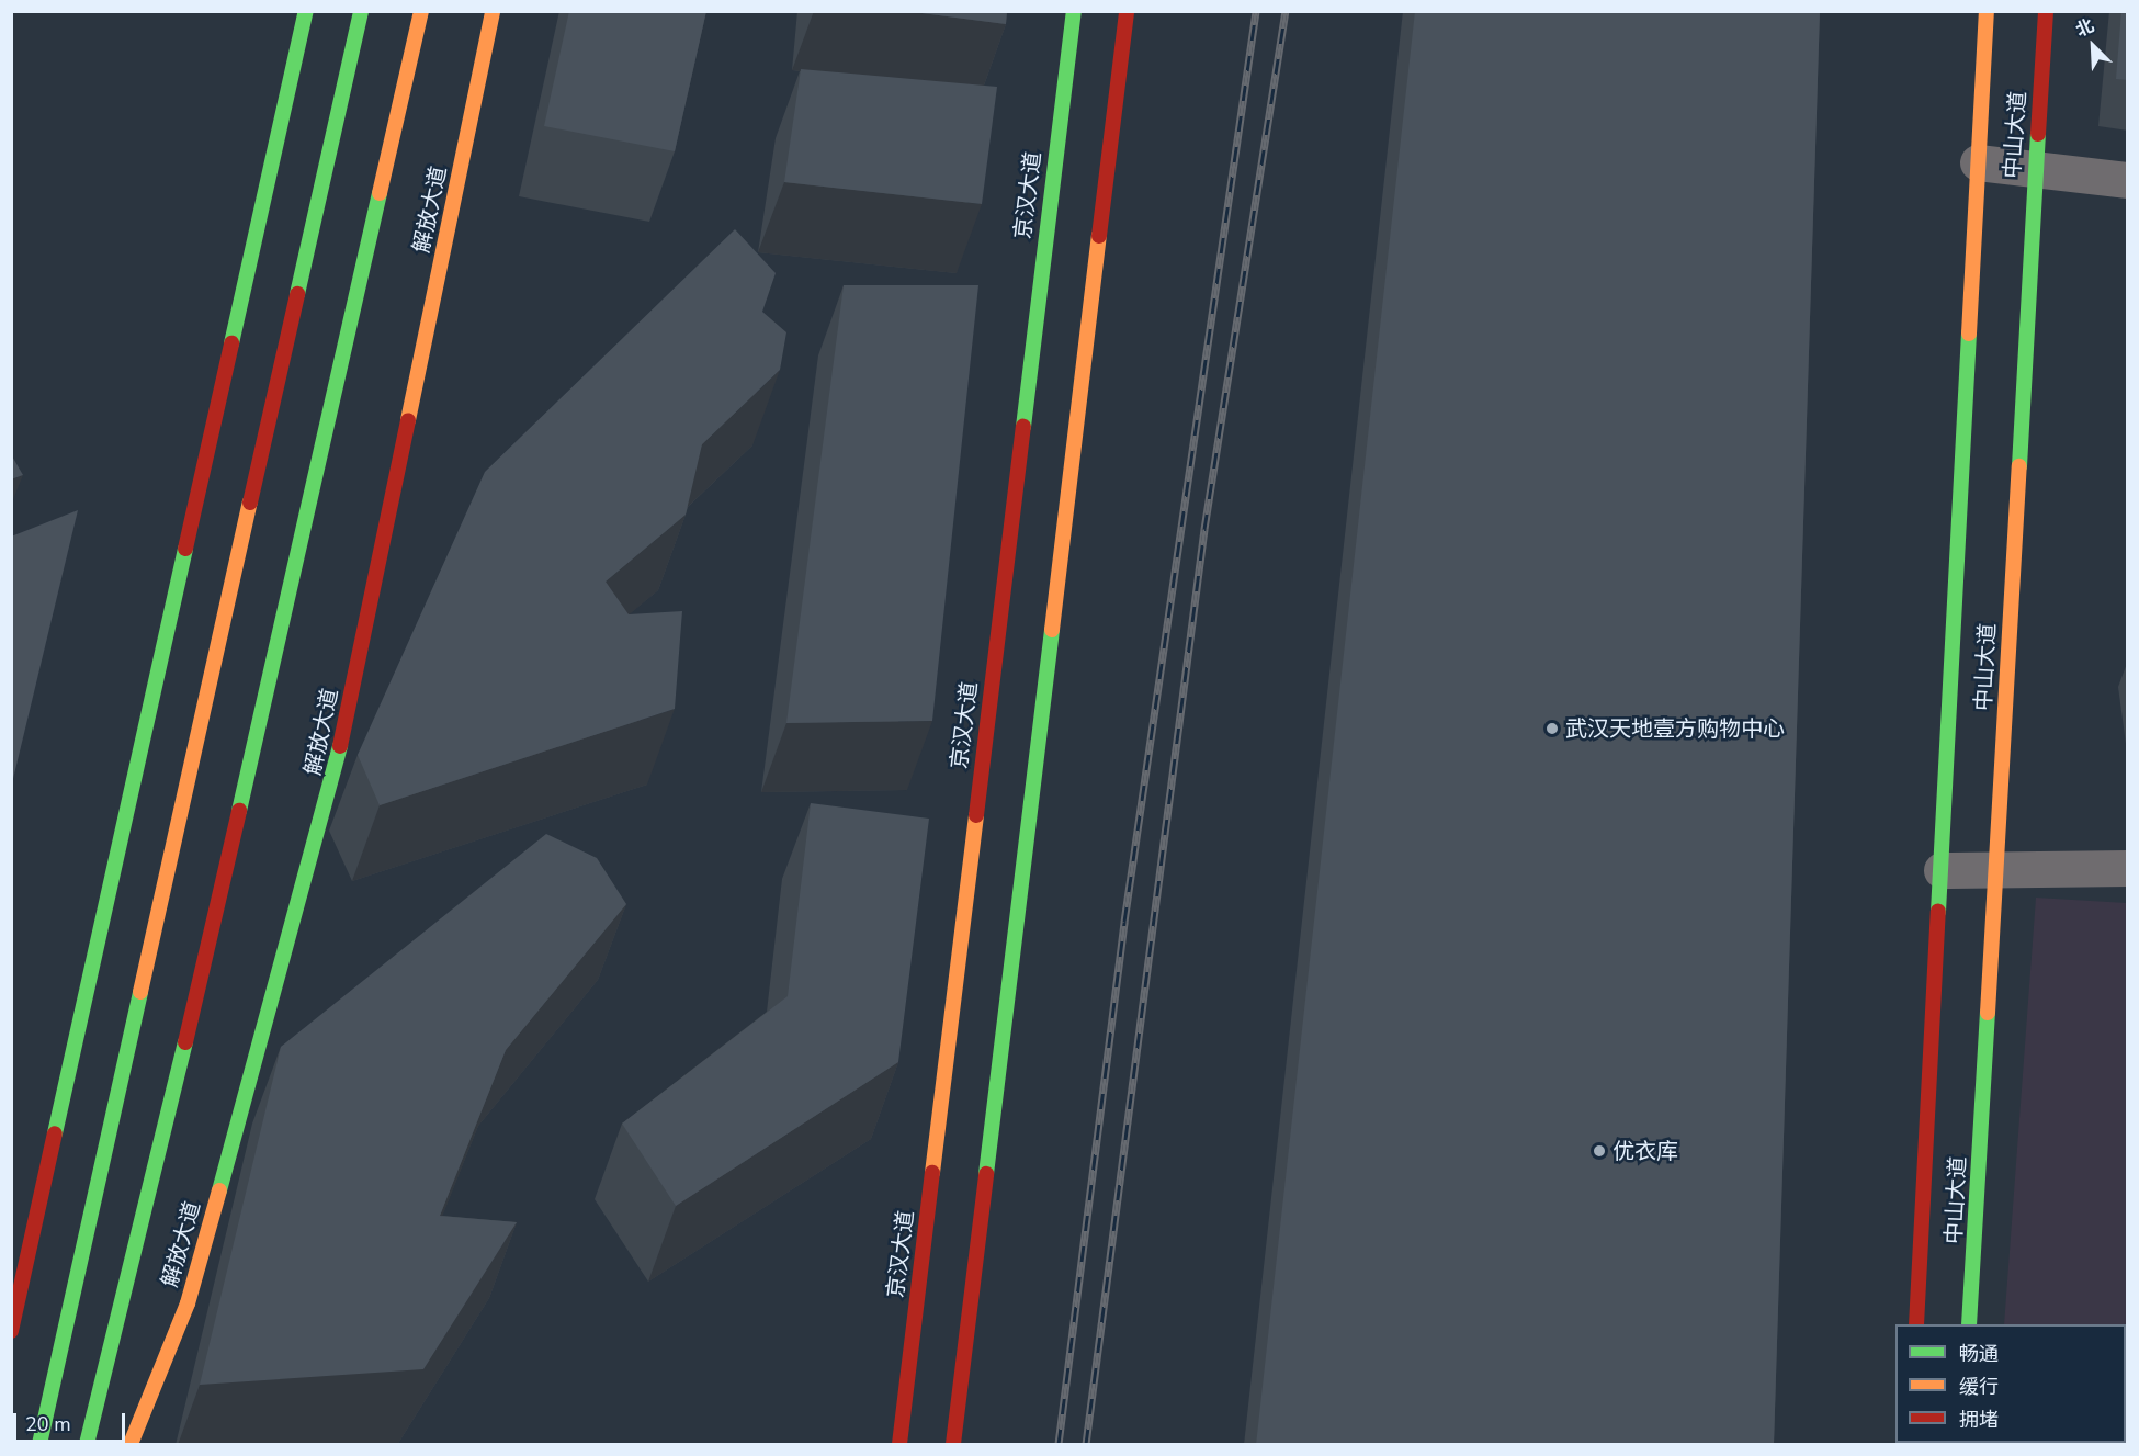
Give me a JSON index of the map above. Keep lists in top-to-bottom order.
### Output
{
  "streets": {
    "main road": ["中山大道", "京汉大道", "解放大道"]
  },
  "places": ["武汉天地壹方购物中心", "优衣库"],
  "legend": ["畅通", "缓行", "拥堵"],
  "scale_bar": "20 m",
  "north": "top left"
}
